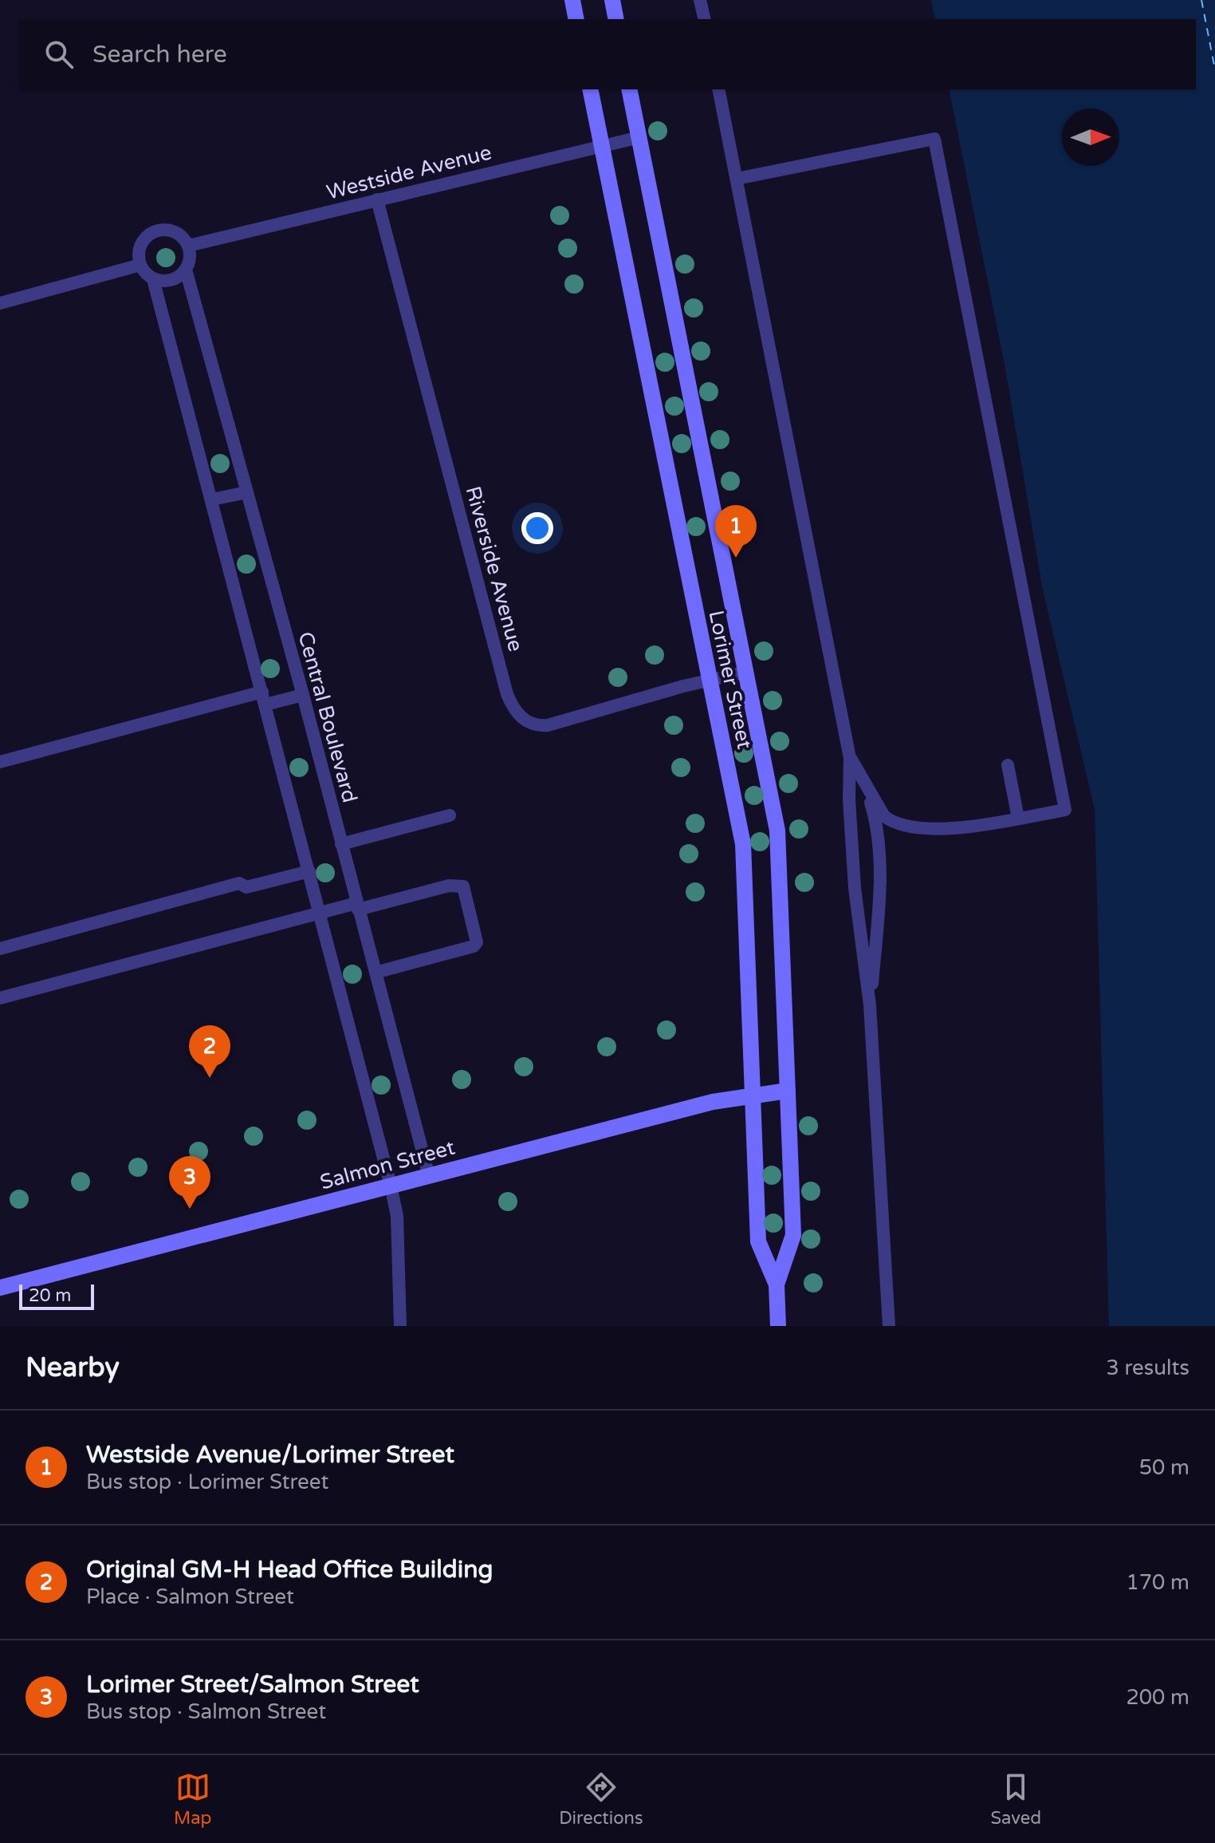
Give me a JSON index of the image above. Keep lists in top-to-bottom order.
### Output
{
  "streets": {
    "main road": ["Lorimer Street", "Salmon Street"],
    "lane": ["Westside Avenue", "Riverside Avenue", "Central Boulevard"]
  },
  "crossings": [
    ["Westside Avenue", "Riverside Avenue"],
    ["Westside Avenue", "Lorimer Street"],
    ["Westside Avenue", "Central Boulevard"],
    ["Riverside Avenue", "Lorimer Street"],
    ["Lorimer Street", "Salmon Street"],
    ["Central Boulevard", "Salmon Street"]
  ],
  "scale_bar": "20 m",
  "north": "right",
  "page": {
    "search": "Search here",
    "pins": ["1", "2", "3"],
    "scale": "20 m",
    "heading": ["Nearby", "3 results"],
    "list": [
      {
        "mark": "1",
        "name": "Westside Avenue/Lorimer Street",
        "note": "Bus stop · Lorimer Street",
        "value": "50 m"
      },
      {
        "mark": "2",
        "name": "Original GM-H Head Office Building",
        "note": "Place · Salmon Street",
        "value": "170 m"
      },
      {
        "mark": "3",
        "name": "Lorimer Street/Salmon Street",
        "note": "Bus stop · Salmon Street",
        "value": "200 m"
      }
    ],
    "nav": ["Map", "Directions", "Saved"]
  }
}
